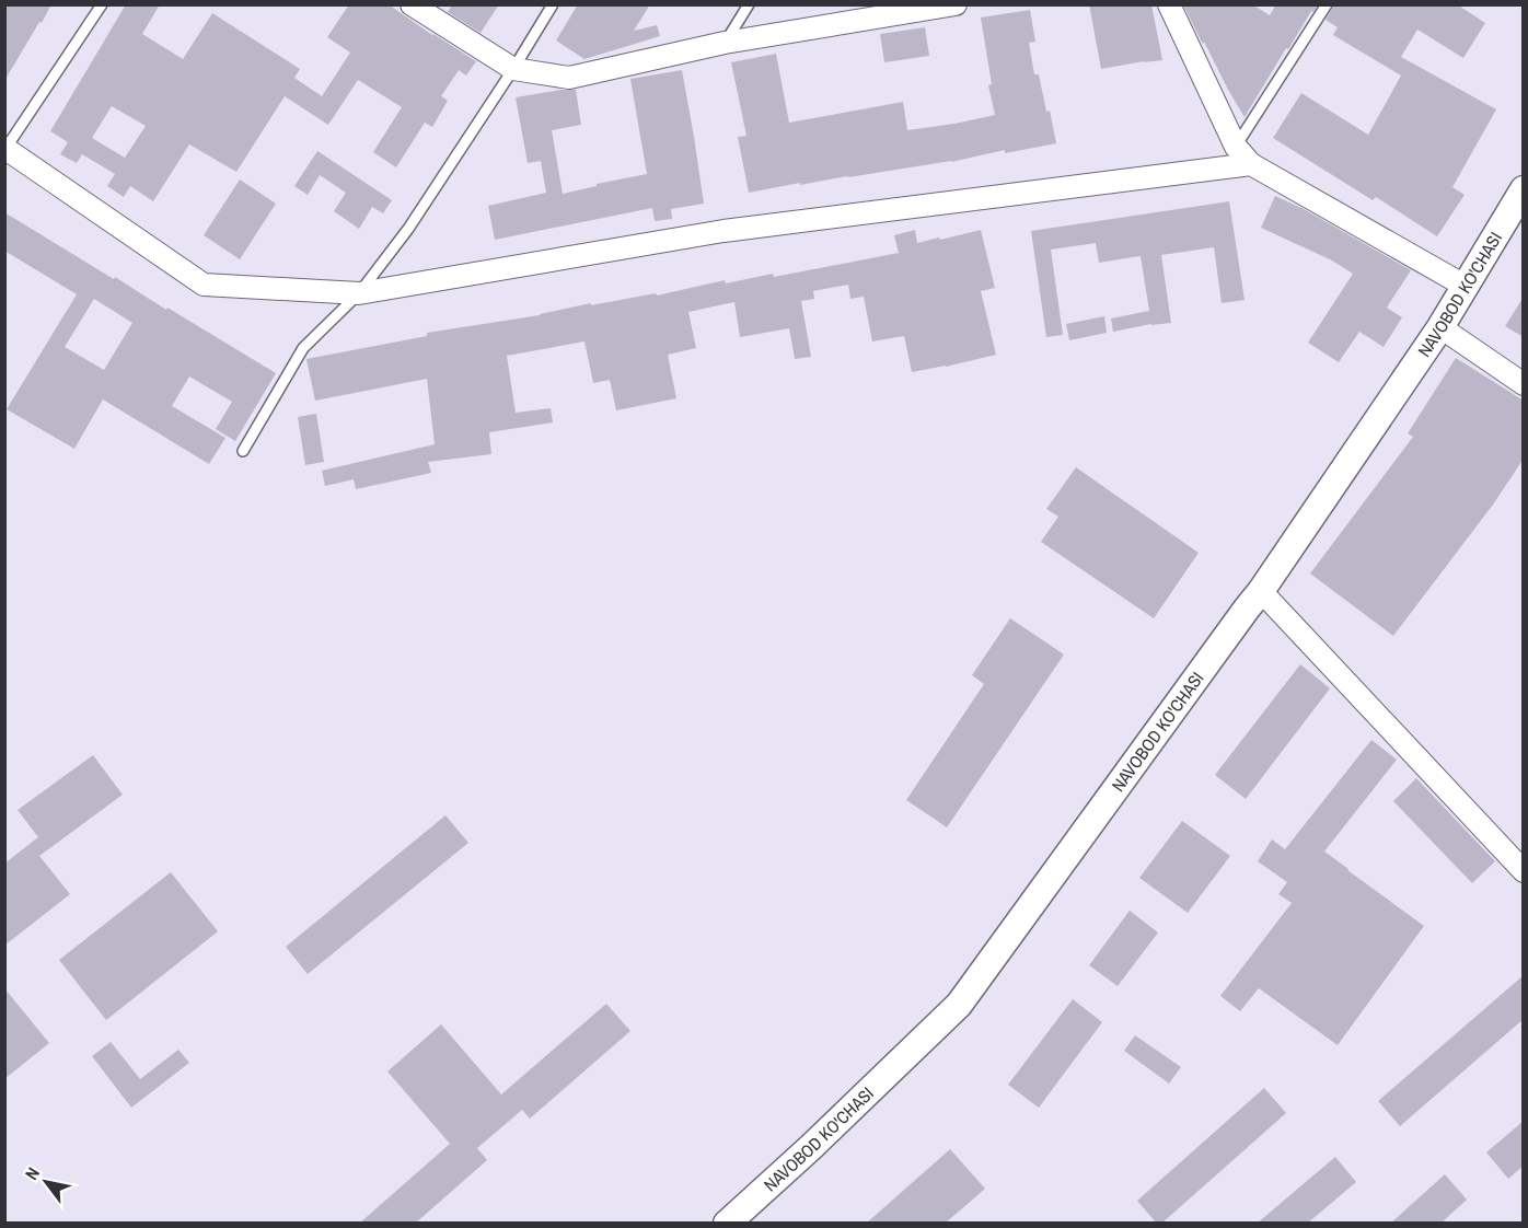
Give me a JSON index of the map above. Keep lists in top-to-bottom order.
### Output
{
  "streets": {
    "street": ["NAVOBOD KO'CHASI"]
  },
  "north": "top left"
}
